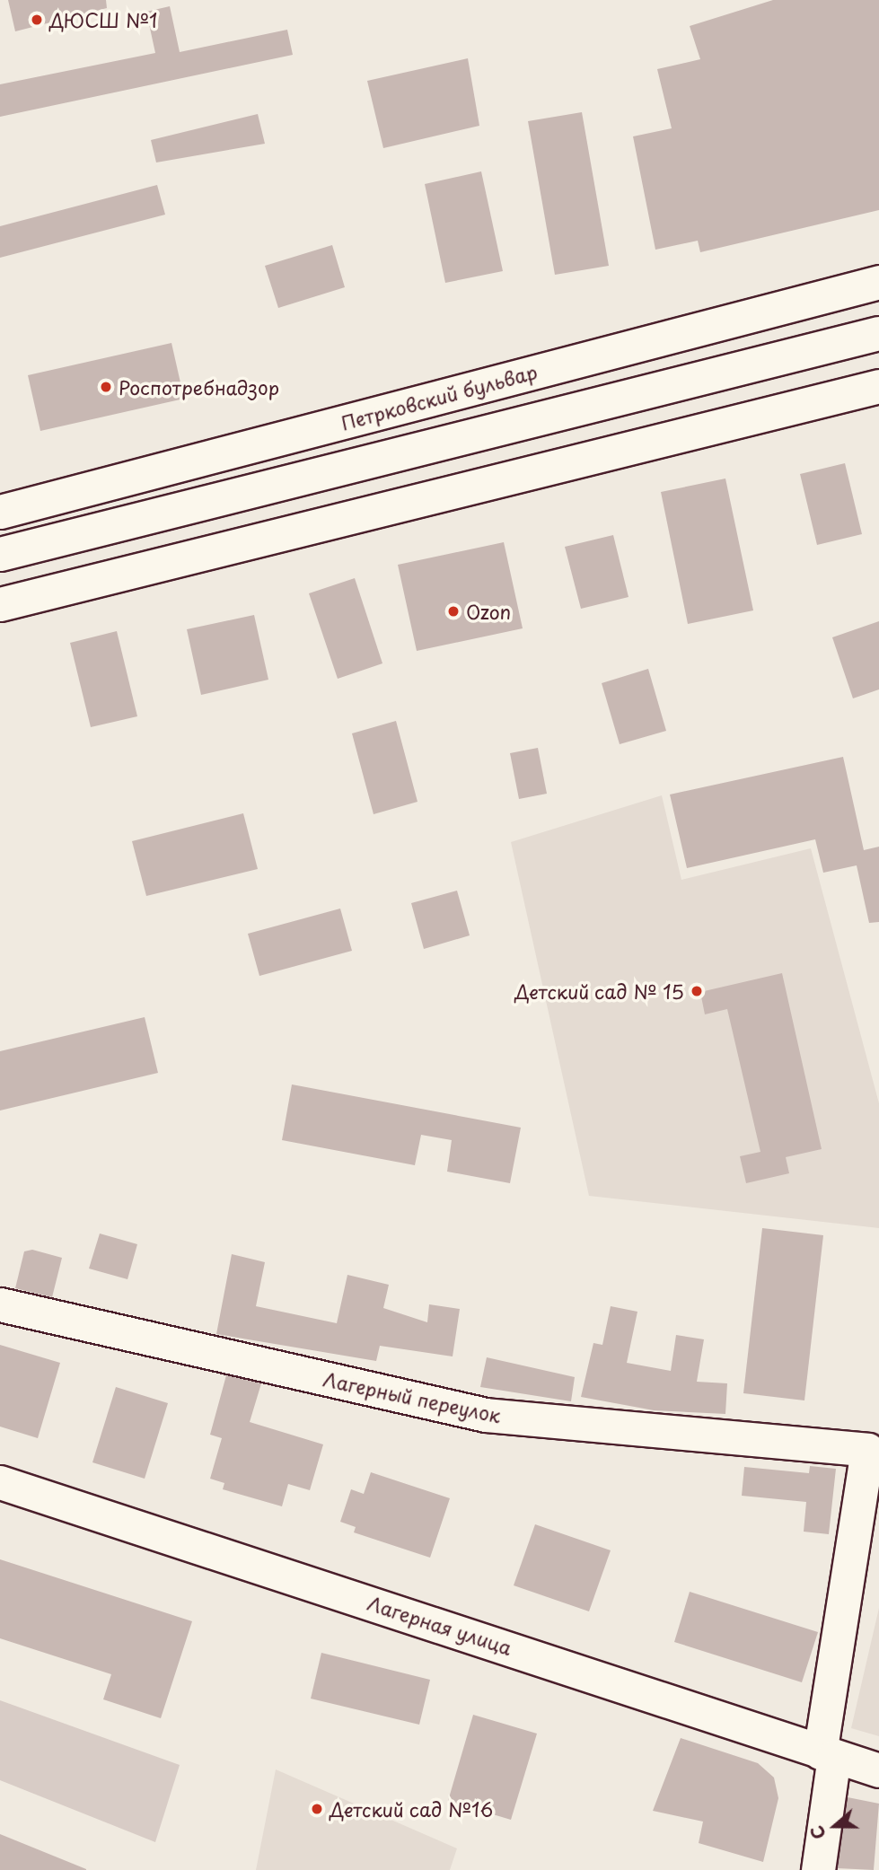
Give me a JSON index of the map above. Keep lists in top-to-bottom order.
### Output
{
  "streets": {
    "street": ["Петрковский бульвар", "Лагерный переулок", "Лагерная улица"]
  },
  "crossings": [
    ["Лагерный переулок", "Лагерная улица"]
  ],
  "places": [
    "ДЮСШ №1",
    "Роспотребнадзор",
    "Ozon",
    "Детский сад № 15",
    "Детский сад №16"
  ],
  "north": "left"
}
